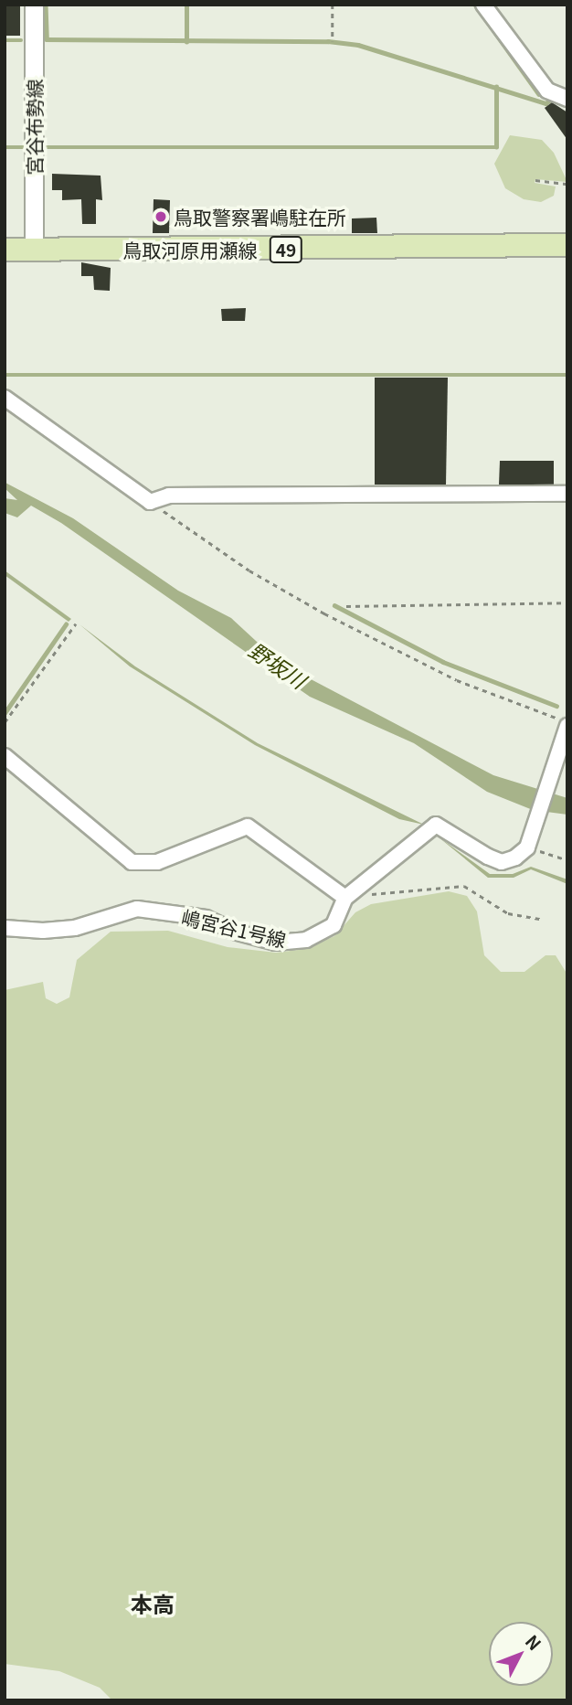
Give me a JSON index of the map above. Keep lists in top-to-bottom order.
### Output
{
  "streets": {
    "main road": ["鳥取河原用瀬線", "49"],
    "street": ["宮谷布勢線", "嶋宮谷1号線"]
  },
  "crossings": [
    ["宮谷布勢線", "鳥取河原用瀬線"]
  ],
  "districts": ["本高"],
  "water": ["野坂川"],
  "places": ["鳥取警察署嶋駐在所"],
  "north": "top right"
}
